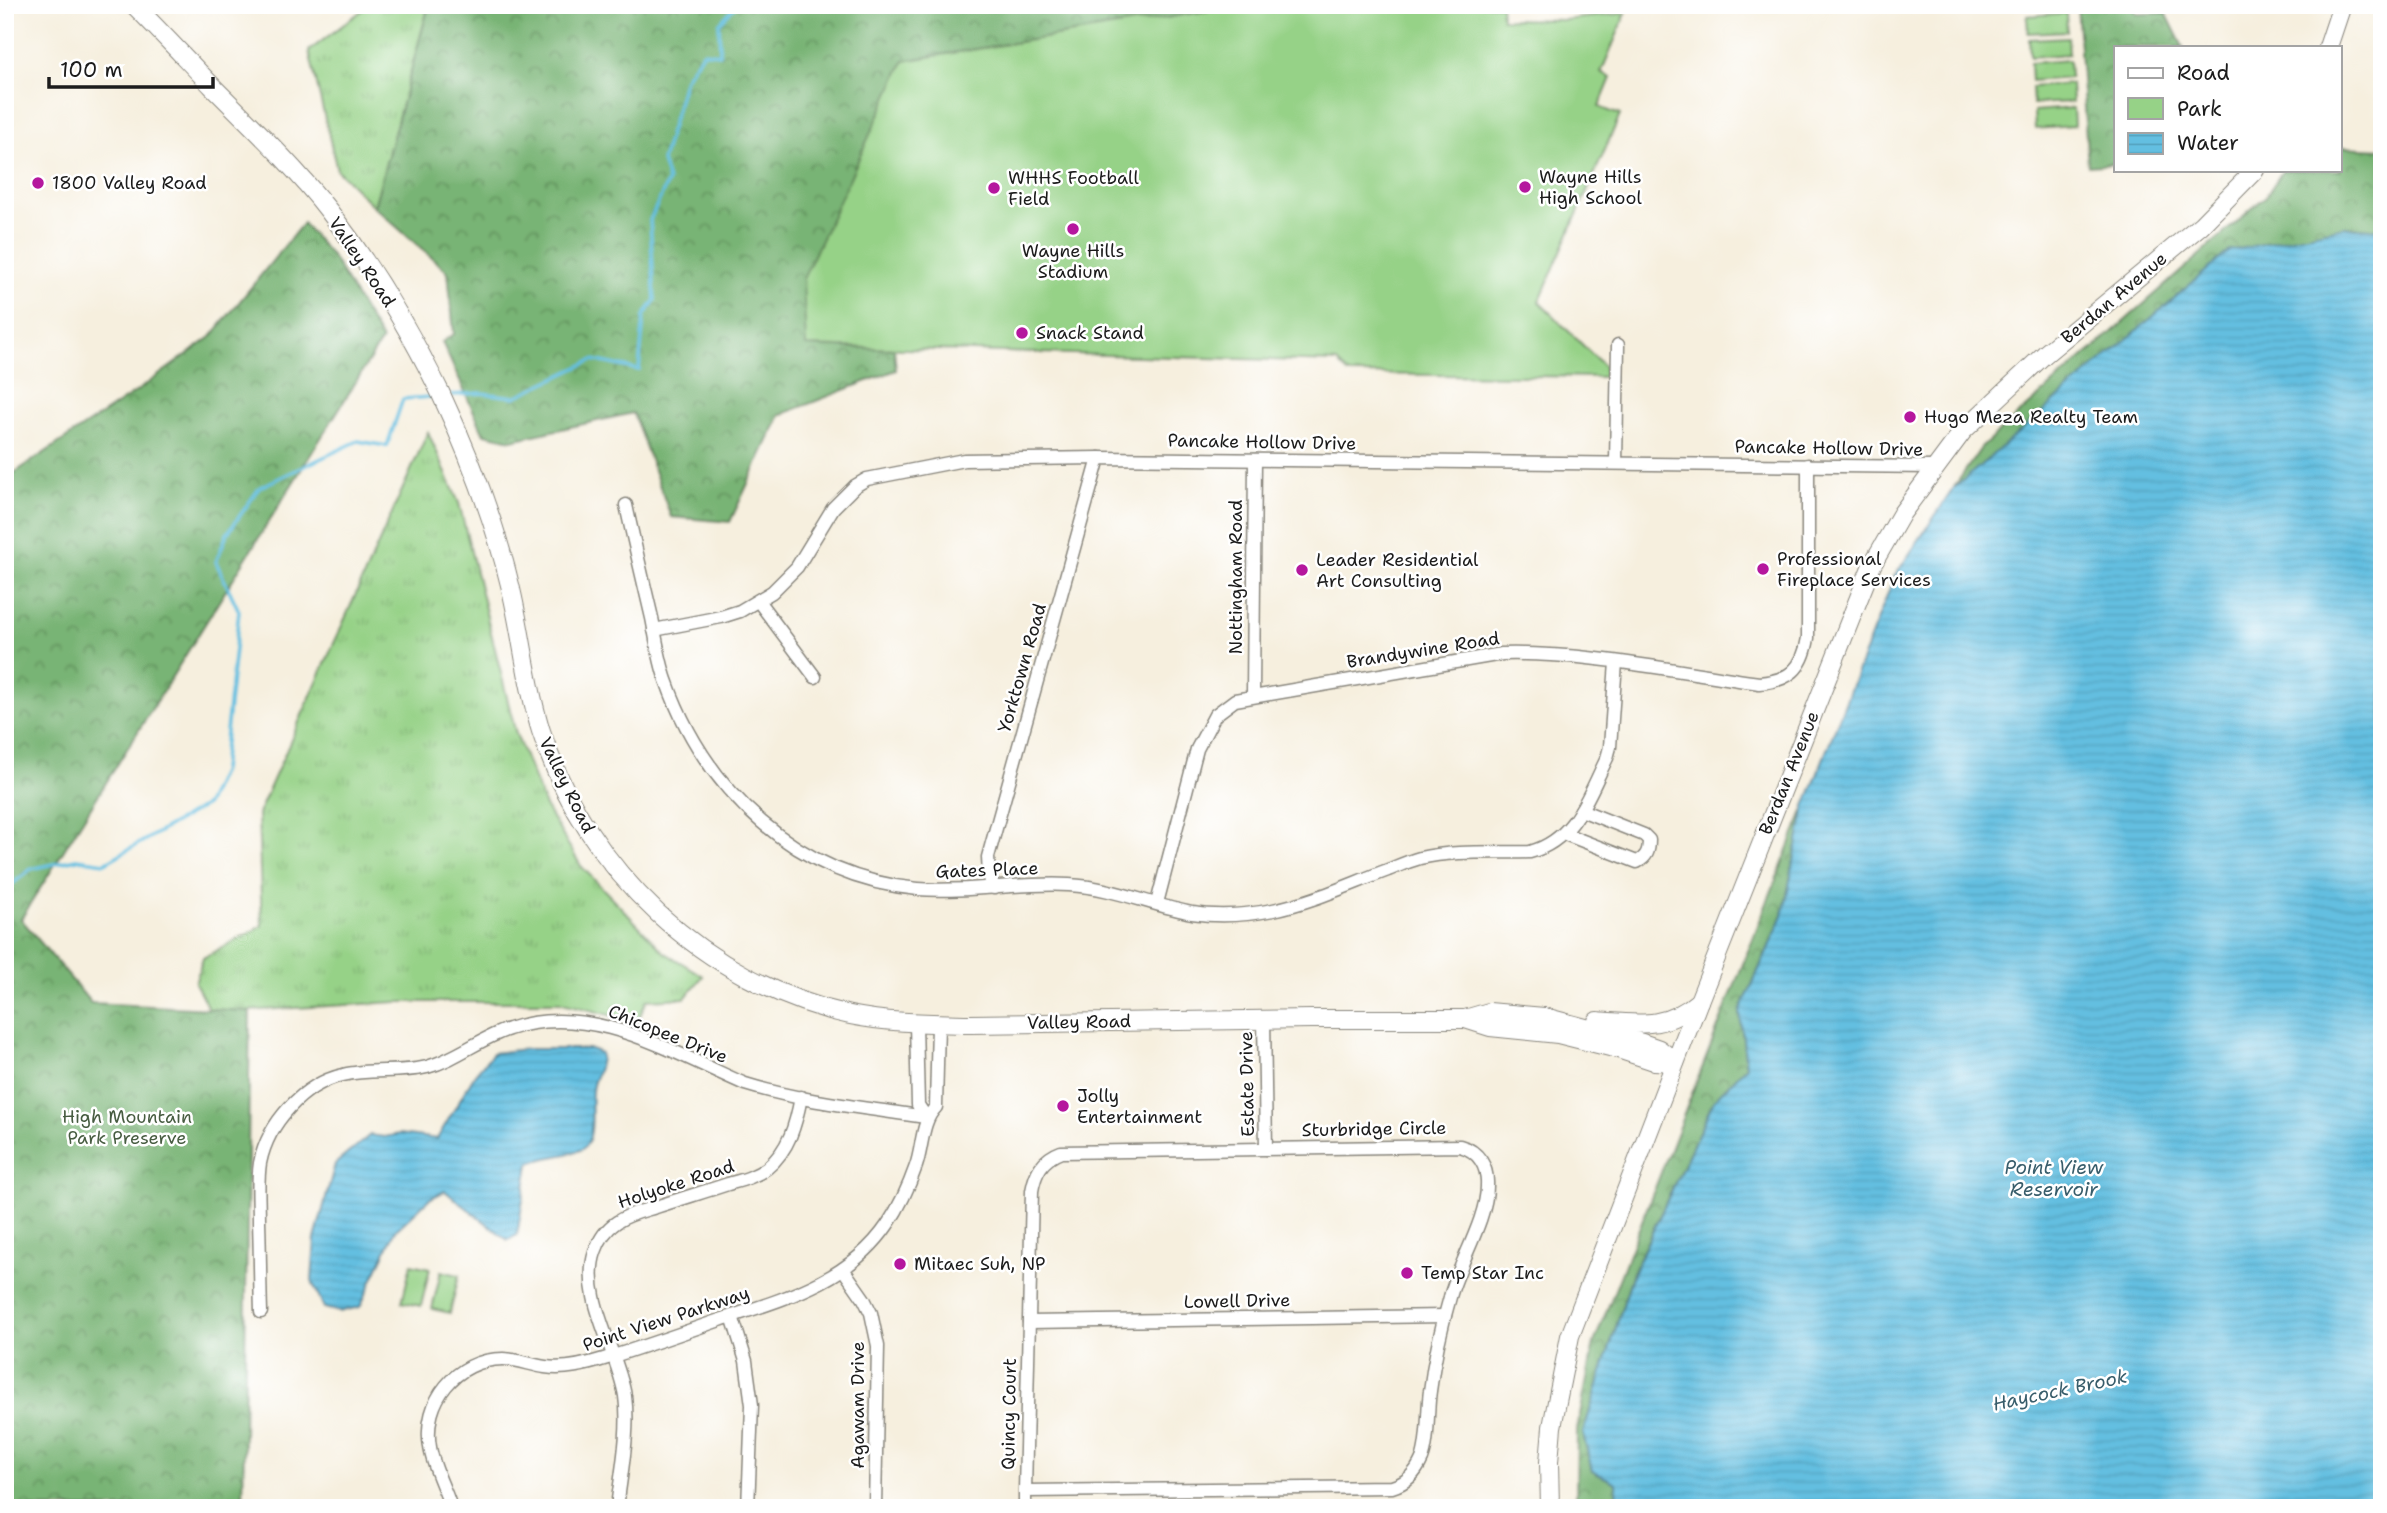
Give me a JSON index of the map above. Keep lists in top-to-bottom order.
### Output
{
  "streets": {
    "main road": ["Valley Road", "Berdan Avenue"],
    "street": [
      "Pancake Hollow Drive",
      "Nottingham Road",
      "Brandywine Road",
      "Yorktown Road",
      "Gates Place",
      "Chicopee Drive",
      "Estate Drive",
      "Sturbridge Circle",
      "Holyoke Road",
      "Lowell Drive",
      "Point View Parkway",
      "Agawam Drive",
      "Quincy Court"
    ]
  },
  "crossings": [
    ["Valley Road", "Berdan Avenue"],
    ["Valley Road", "Estate Drive"],
    ["Valley Road", "Point View Parkway"],
    ["Berdan Avenue", "Pancake Hollow Drive"],
    ["Pancake Hollow Drive", "Nottingham Road"],
    ["Pancake Hollow Drive", "Brandywine Road"],
    ["Pancake Hollow Drive", "Yorktown Road"],
    ["Pancake Hollow Drive", "Gates Place"],
    ["Nottingham Road", "Brandywine Road"],
    ["Brandywine Road", "Gates Place"],
    ["Yorktown Road", "Gates Place"],
    ["Chicopee Drive", "Holyoke Road"],
    ["Chicopee Drive", "Point View Parkway"],
    ["Estate Drive", "Sturbridge Circle"],
    ["Sturbridge Circle", "Lowell Drive"],
    ["Sturbridge Circle", "Quincy Court"],
    ["Holyoke Road", "Point View Parkway"],
    ["Lowell Drive", "Quincy Court"],
    ["Point View Parkway", "Agawam Drive"]
  ],
  "water": ["Point View Reservoir", "Haycock Brook"],
  "parks": ["High Mountain Park Preserve"],
  "places": [
    "1800 Valley Road",
    "Wayne Hills High School",
    "WHHS Football Field",
    "Wayne Hills Stadium",
    "Snack Stand",
    "Hugo Meza Realty Team",
    "Professional Fireplace Services",
    "Leader Residential Art Consulting",
    "Jolly Entertainment",
    "Mitaec Suh, NP",
    "Temp Star Inc"
  ],
  "legend": ["Road", "Park", "Water"],
  "scale_bar": "100 m"
}
